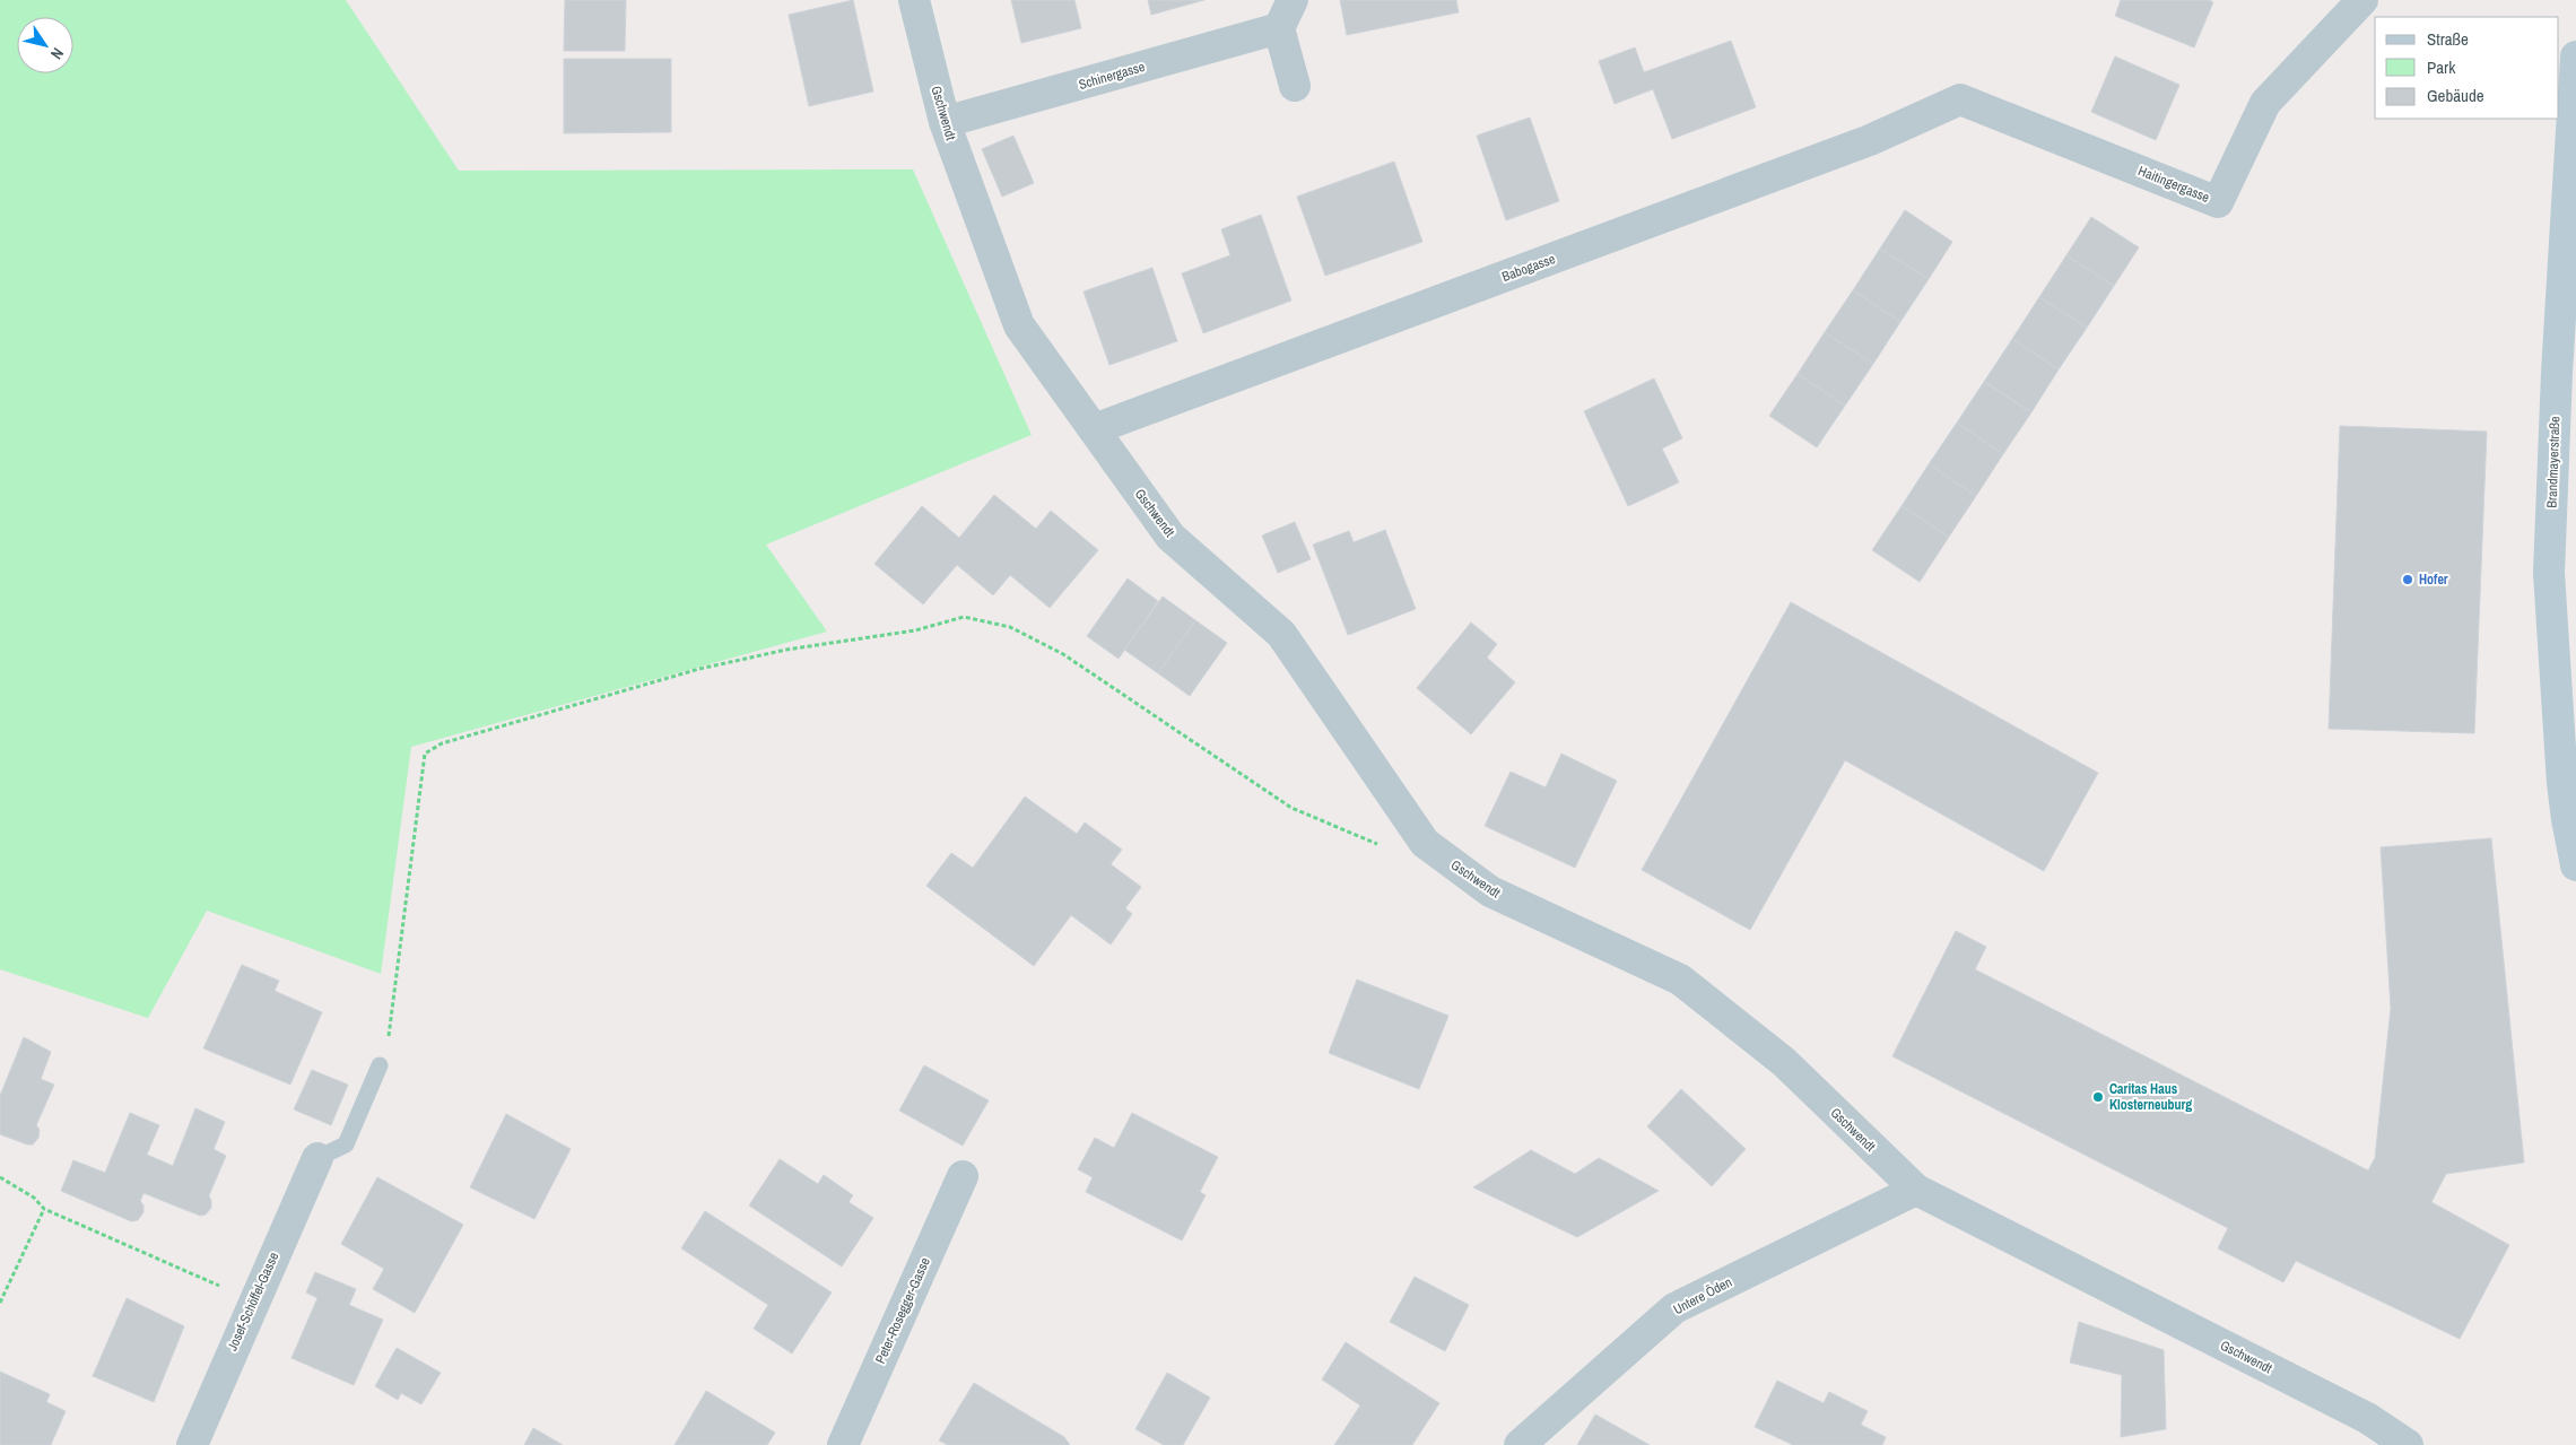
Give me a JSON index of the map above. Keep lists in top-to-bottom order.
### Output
{
  "streets": {
    "main road": ["Brandmayerstraße"],
    "street": [
      "Schinergasse",
      "Gschwendt",
      "Haitingergasse",
      "Babogasse",
      "Untere Öden",
      "Josef-Schöffel-Gasse",
      "Peter-Rosegger-Gasse"
    ]
  },
  "crossings": [
    ["Schinergasse", "Gschwendt"],
    ["Gschwendt", "Babogasse"],
    ["Gschwendt", "Untere Öden"],
    ["Haitingergasse", "Babogasse"]
  ],
  "places": ["Hofer", "Caritas Haus Klosterneuburg"],
  "legend": ["Straße", "Park", "Gebäude"],
  "north": "bottom right"
}
